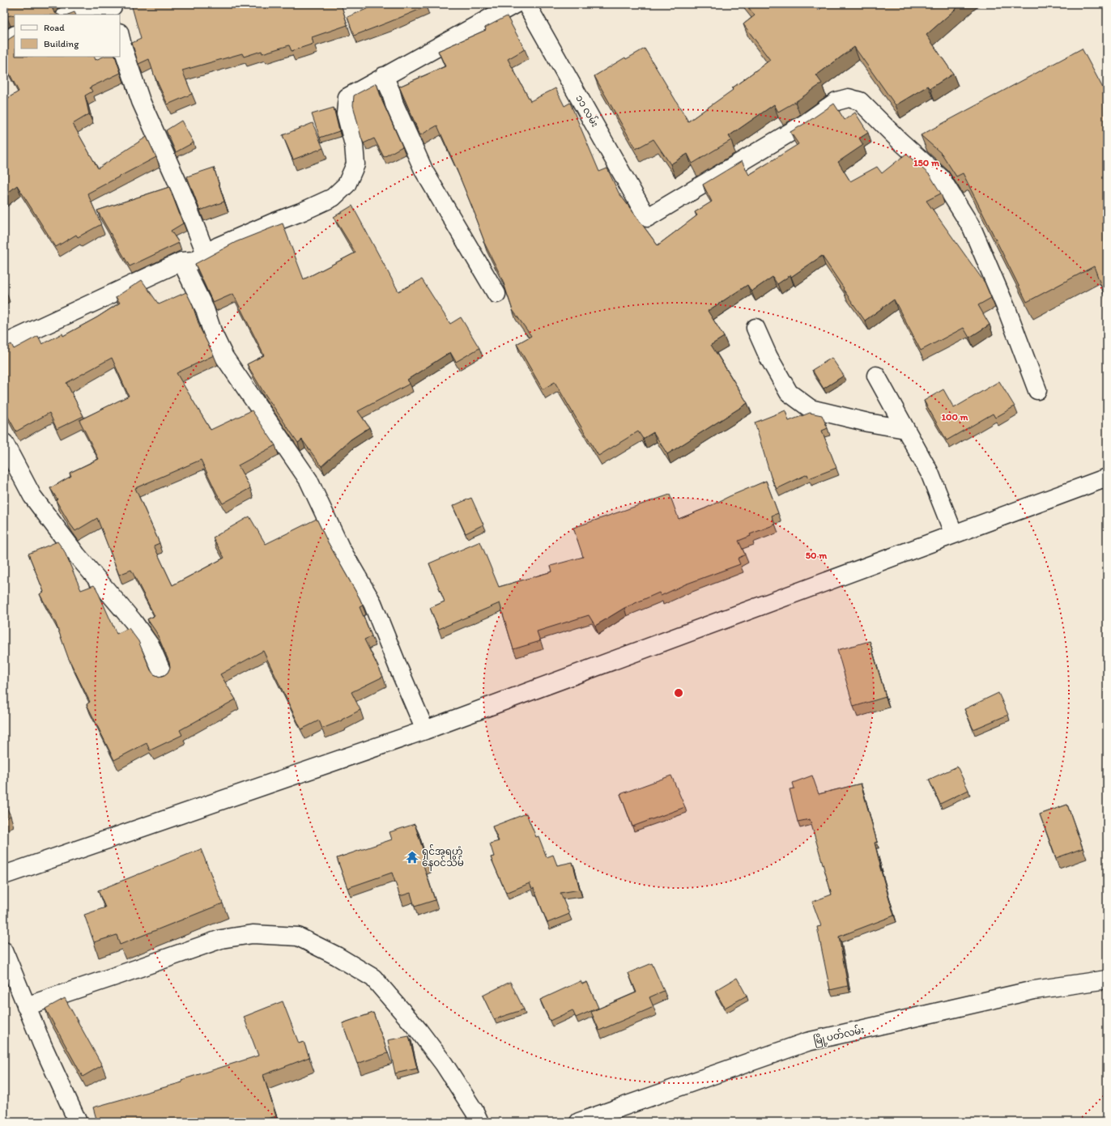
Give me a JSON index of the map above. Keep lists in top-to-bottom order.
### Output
{
  "streets": {
    "street": ["၁၁ လမ်း", "မြို့ပတ်လမ်း"]
  },
  "places": {
    "temple": ["ရှင်အရဟံ နေဝင်သိမ်"]
  },
  "legend": ["Road", "Building"],
  "rings": ["150 m", "100 m", "50 m"]
}
